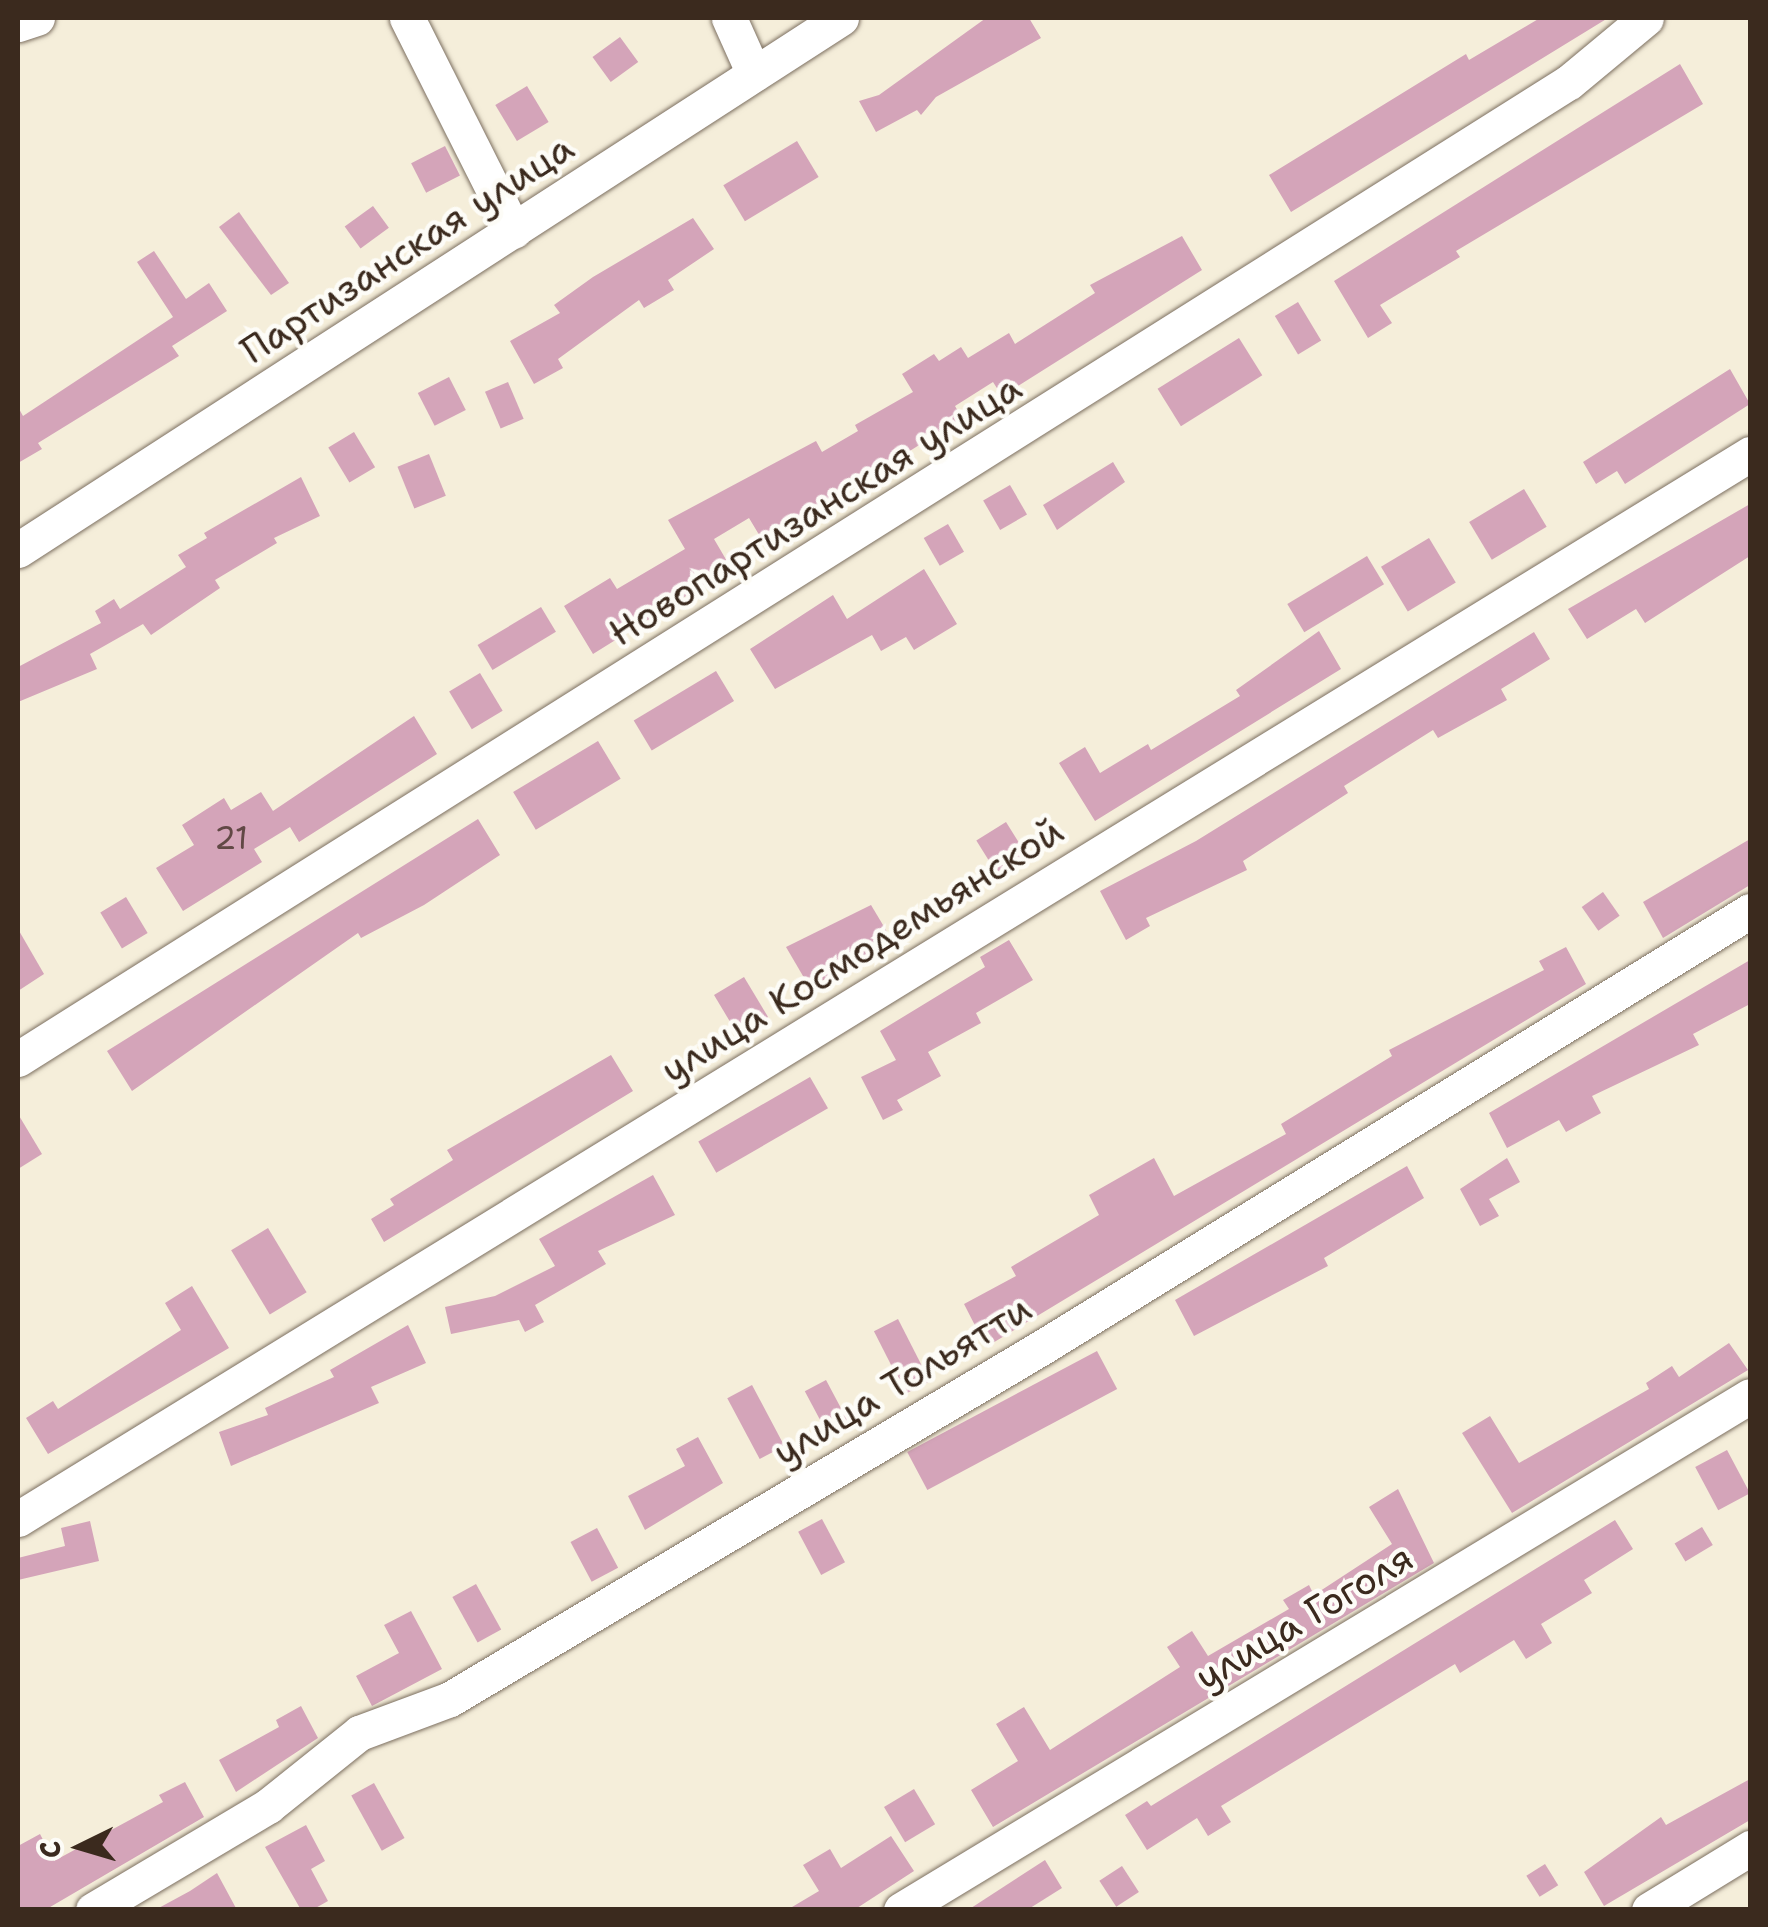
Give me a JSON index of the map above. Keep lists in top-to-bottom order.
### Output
{
  "streets": {
    "street": [
      "Партизанская улица",
      "Новопартизанская улица",
      "улица Космодемьянской",
      "улица Тольятти",
      "улица Гоголя"
    ]
  },
  "house_numbers": ["21"],
  "north": "left"
}
